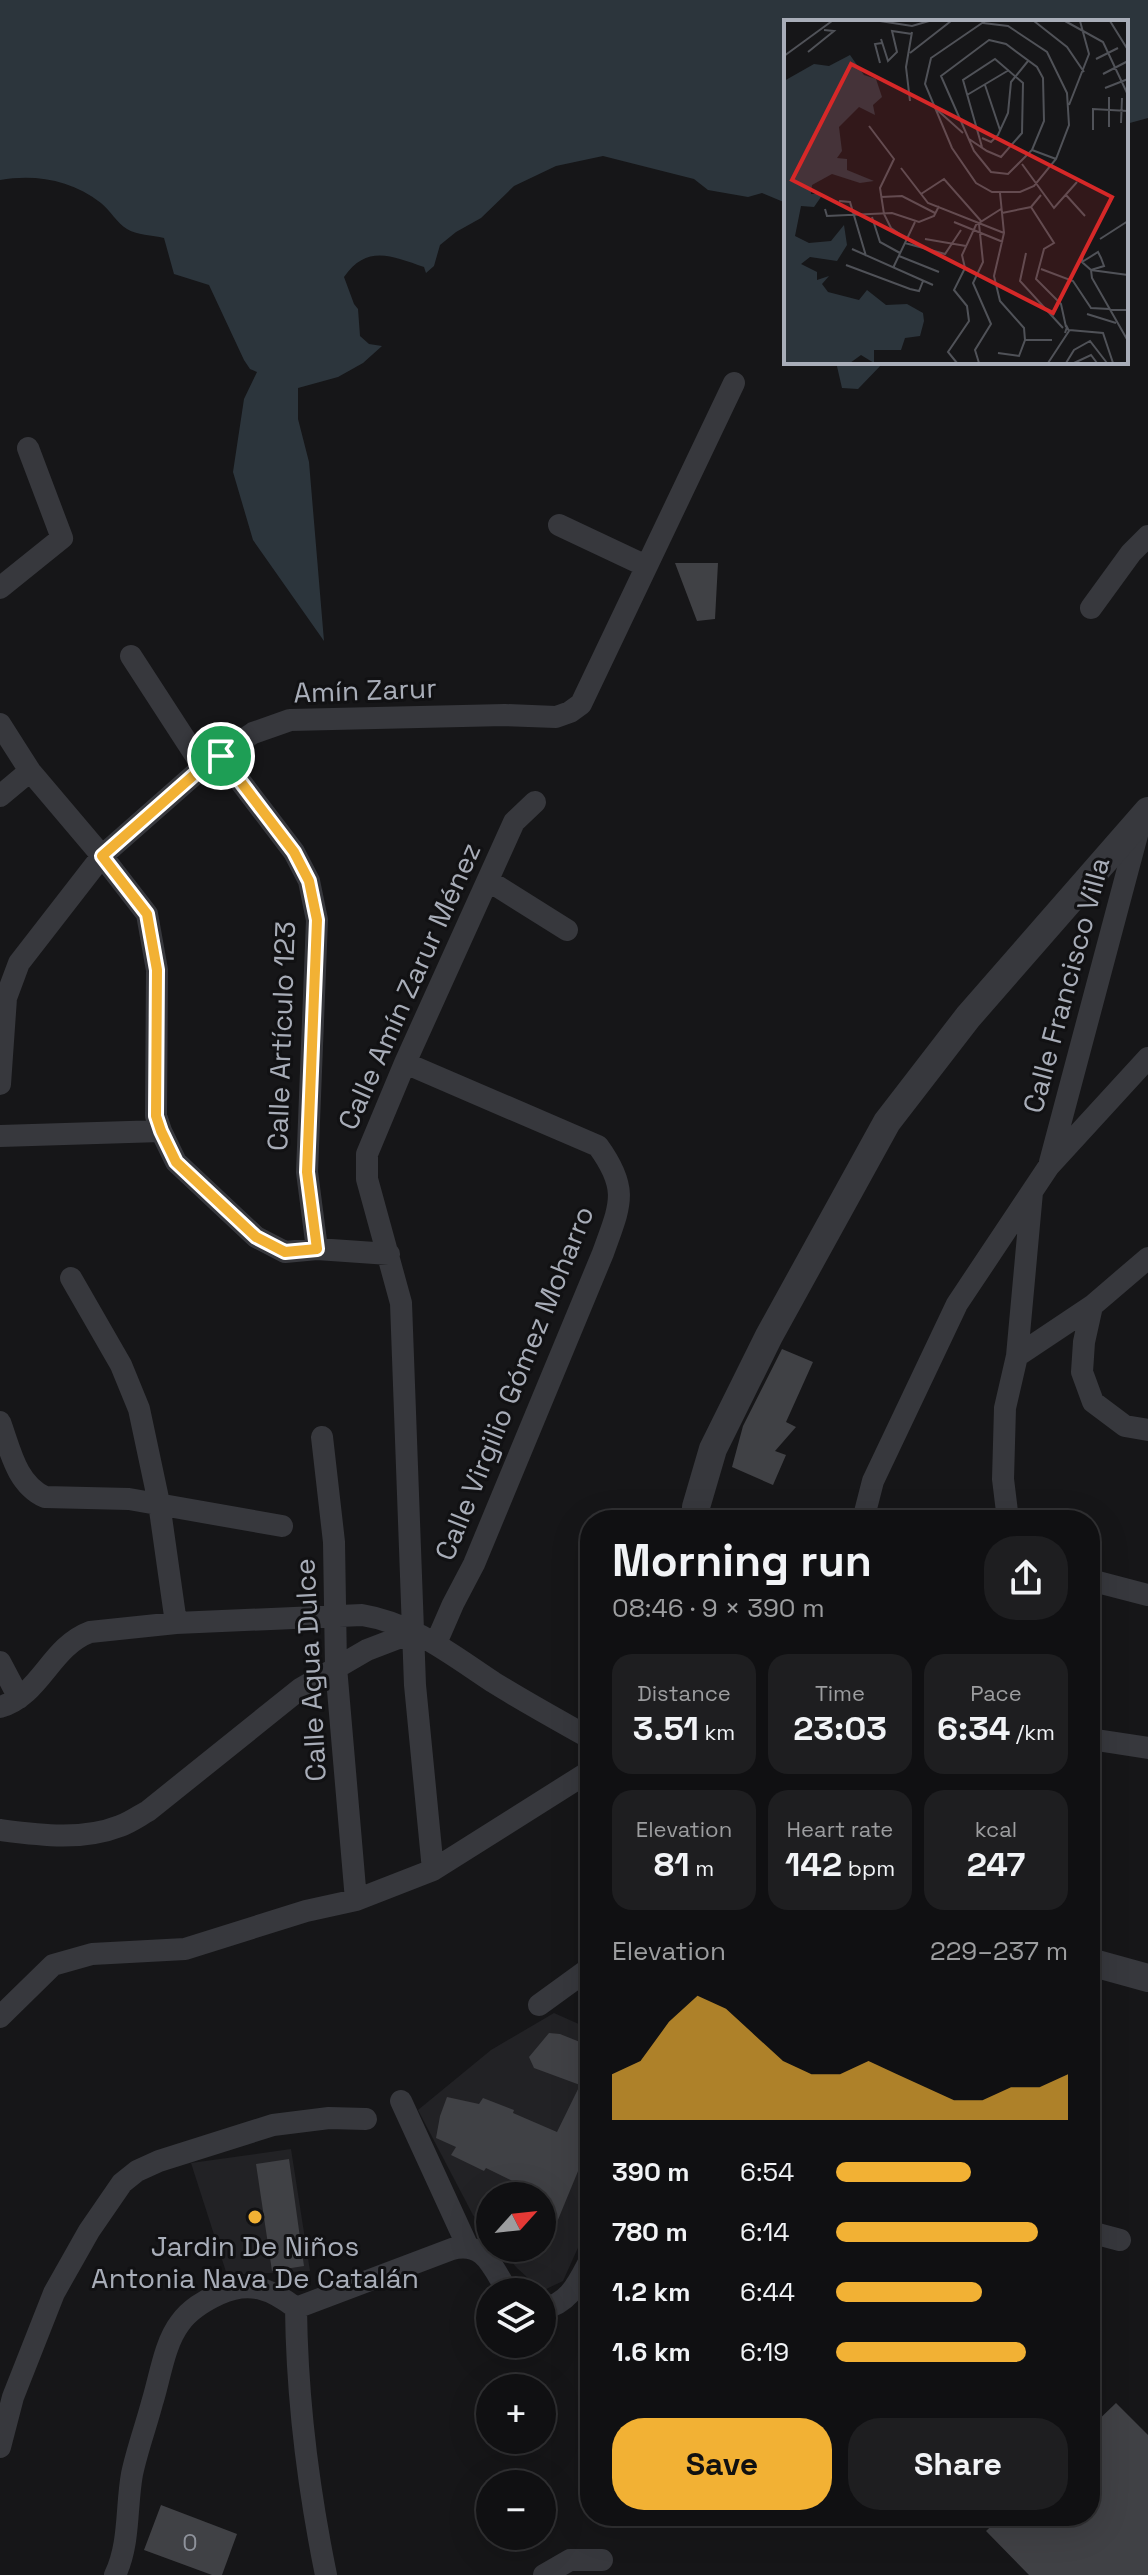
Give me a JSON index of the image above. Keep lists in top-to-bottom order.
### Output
{
  "streets": {
    "street": [
      "Amín Zarur",
      "Calle Francisco Villa",
      "Calle Amín Zarur Ménez",
      "Calle Artículo 123",
      "Calle Virgilio Gómez Moharro",
      "Calle Agua Dulce"
    ]
  },
  "crossings": [
    ["Amín Zarur", "Calle Artículo 123"],
    ["Calle Amín Zarur Ménez", "Calle Virgilio Gómez Moharro"]
  ],
  "places": ["Jardin De Niños Antonia Nava De Catalán"],
  "house_numbers": ["0"],
  "north": "top right",
  "page": {
    "heading": ["Morning run", "08:46 · 9 × 390 m"],
    "stats": [
      ["Distance", "3.51 km"],
      ["Time", "23:03"],
      ["Pace", "6:34 /km"],
      ["Elevation", "81 m"],
      ["Heart rate", "142 bpm"],
      ["kcal", "247"]
    ],
    "chart": ["Elevation", "229–237 m"],
    "list": [
      {
        "name": "390 m",
        "note": "6:54"
      },
      {
        "name": "780 m",
        "note": "6:14"
      },
      {
        "name": "1.2 km",
        "note": "6:44"
      },
      {
        "name": "1.6 km",
        "note": "6:19"
      }
    ],
    "map_buttons": ["+", "−"],
    "buttons": ["Save", "Share"]
  }
}
